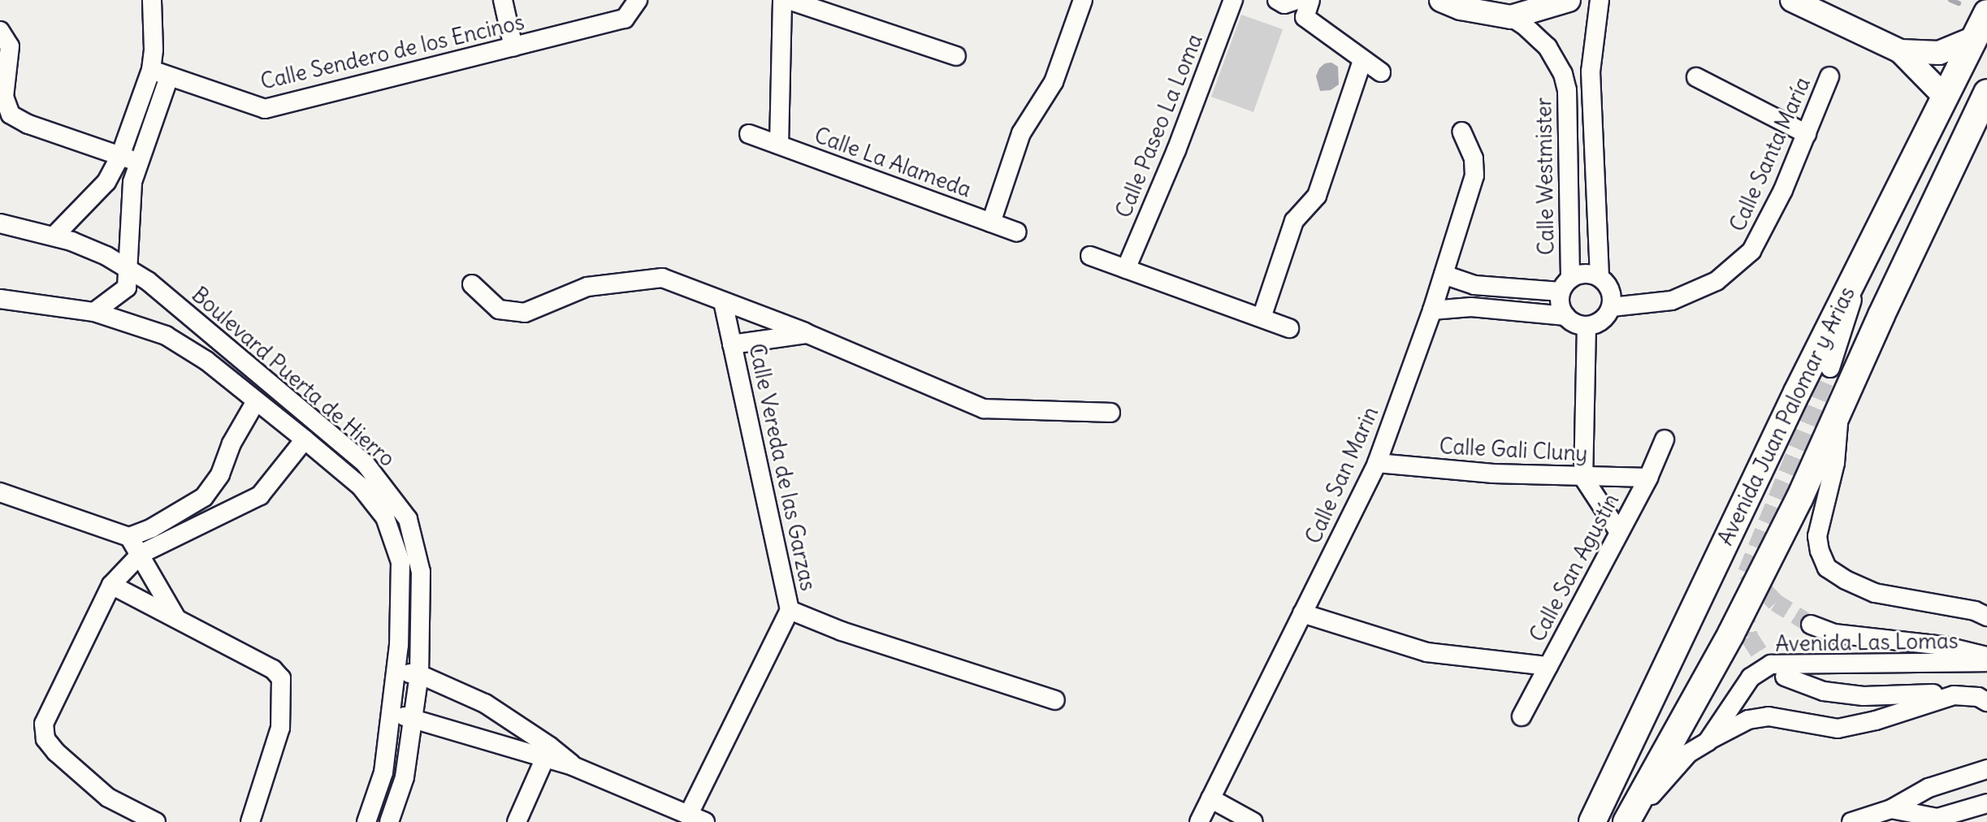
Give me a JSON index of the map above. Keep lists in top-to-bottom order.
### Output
{
  "streets": {
    "main road": ["Avenida Juan Palomar y Arias"],
    "street": [
      "Calle Sendero de los Encinos",
      "Calle Paseo La Loma",
      "Calle Santa María",
      "Calle La Alameda",
      "Calle Westmister",
      "Boulevard Puerta de Hierro",
      "Calle Gali Cluny",
      "Calle Vereda de las Garzas",
      "Calle San Marin",
      "Calle San Agustín",
      "Avenida Las Lomas"
    ]
  },
  "crossings": [
    ["Calle Santa María", "Calle Westmister"],
    ["Avenida Juan Palomar y Arias", "Avenida Las Lomas"],
    ["Calle Gali Cluny", "Calle San Marin"],
    ["Calle Gali Cluny", "Calle San Agustín"]
  ]
}
